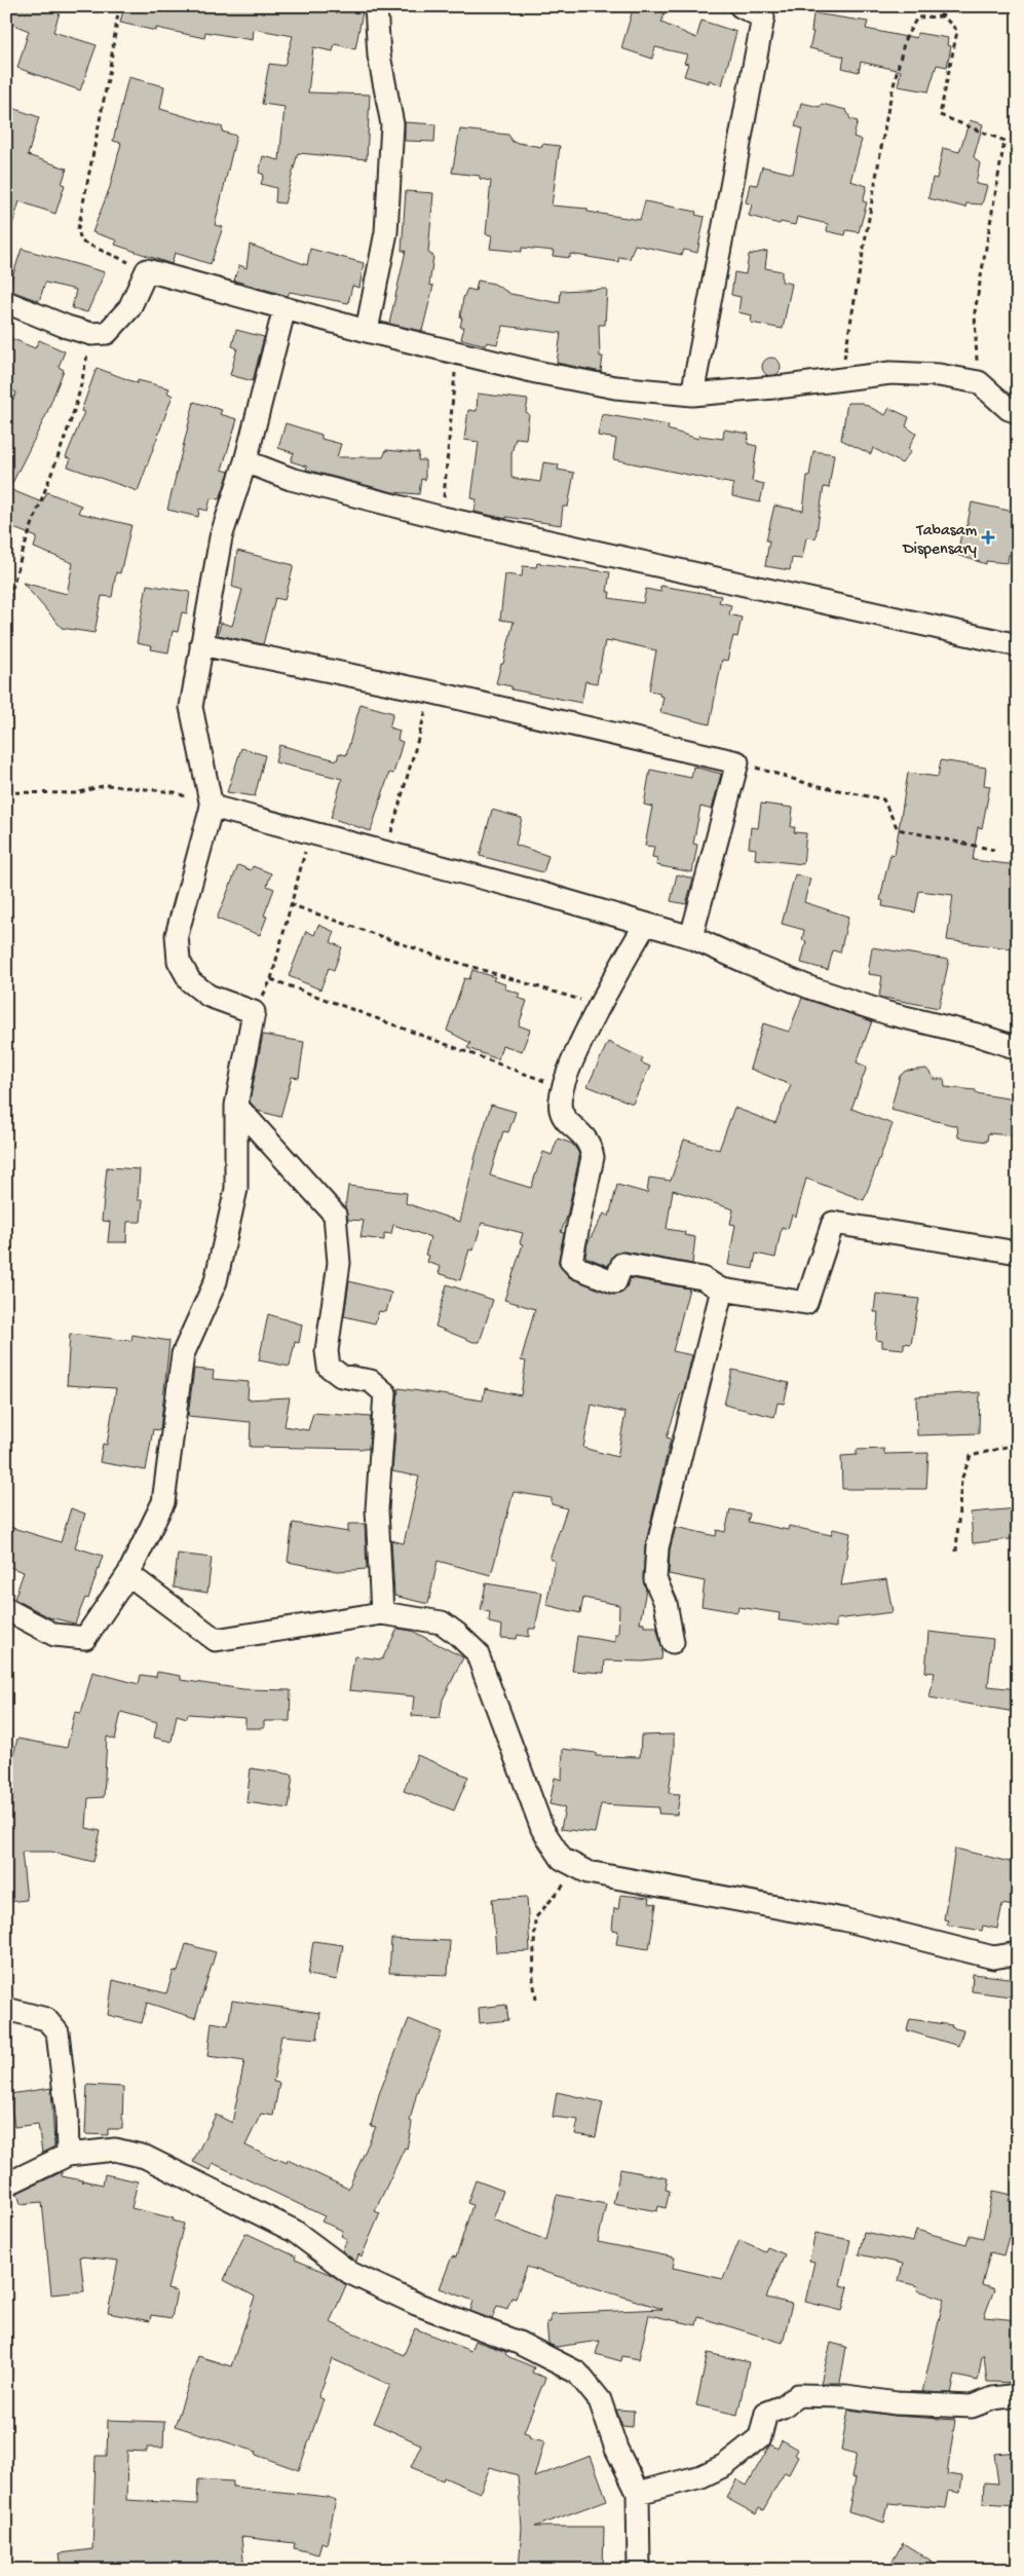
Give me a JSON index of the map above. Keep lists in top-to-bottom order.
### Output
{
  "places": {
    "health": ["Tabasam Dispensary"]
  }
}
